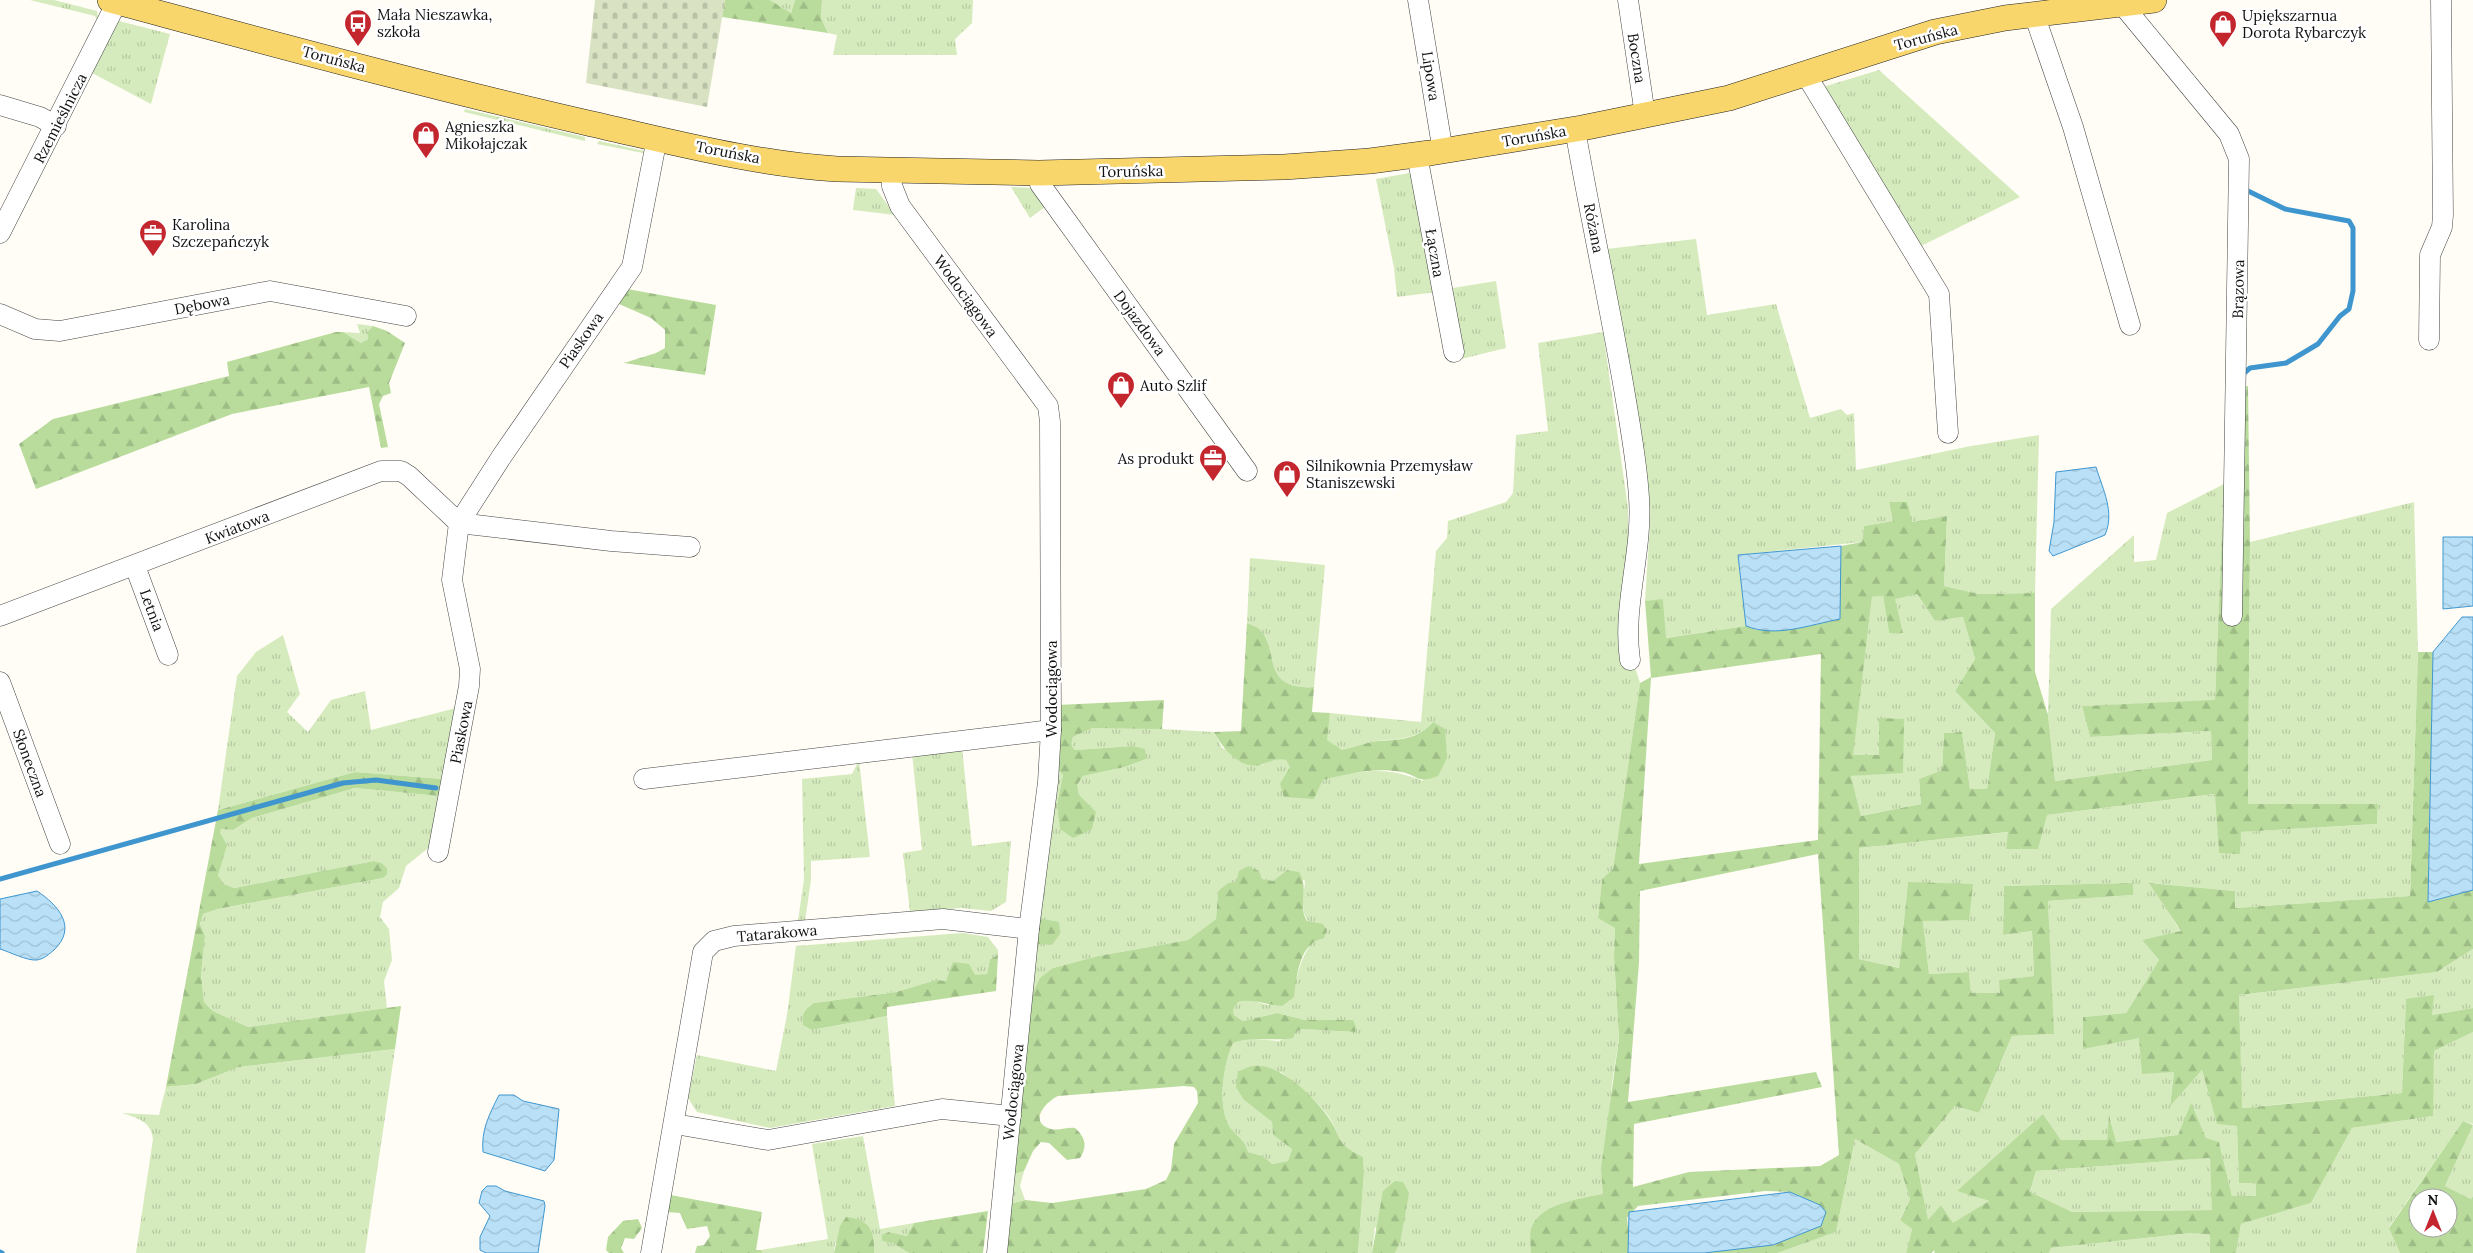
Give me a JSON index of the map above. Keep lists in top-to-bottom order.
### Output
{
  "streets": {
    "main road": ["Toruńska"],
    "street": [
      "Boczna",
      "Lipowa",
      "Rzemieślnicza",
      "Różana",
      "Łączna",
      "Brązowa",
      "Wodociągowa",
      "Dębowa",
      "Dojazdowa",
      "Piaskowa",
      "Kwiatowa",
      "Letnia",
      "Słoneczna",
      "Tatarakowa"
    ]
  },
  "crossings": [
    ["Toruńska", "Boczna"],
    ["Toruńska", "Lipowa"],
    ["Toruńska", "Rzemieślnicza"],
    ["Toruńska", "Różana"],
    ["Toruńska", "Łączna"],
    ["Toruńska", "Brązowa"],
    ["Toruńska", "Wodociągowa"],
    ["Toruńska", "Dojazdowa"],
    ["Toruńska", "Piaskowa"],
    ["Wodociągowa", "Tatarakowa"],
    ["Piaskowa", "Kwiatowa"],
    ["Kwiatowa", "Letnia"]
  ],
  "places": {
    "bus stop": ["Mała Nieszawka, szkoła"],
    "shop": [
      "Upiększarnua Dorota Rybarczyk",
      "Agnieszka Mikołajczak",
      "Auto Szlif",
      "Silnikownia Przemysław Staniszewski"
    ],
    "office": ["Karolina Szczepańczyk", "As produkt"]
  },
  "north": "top"
}
